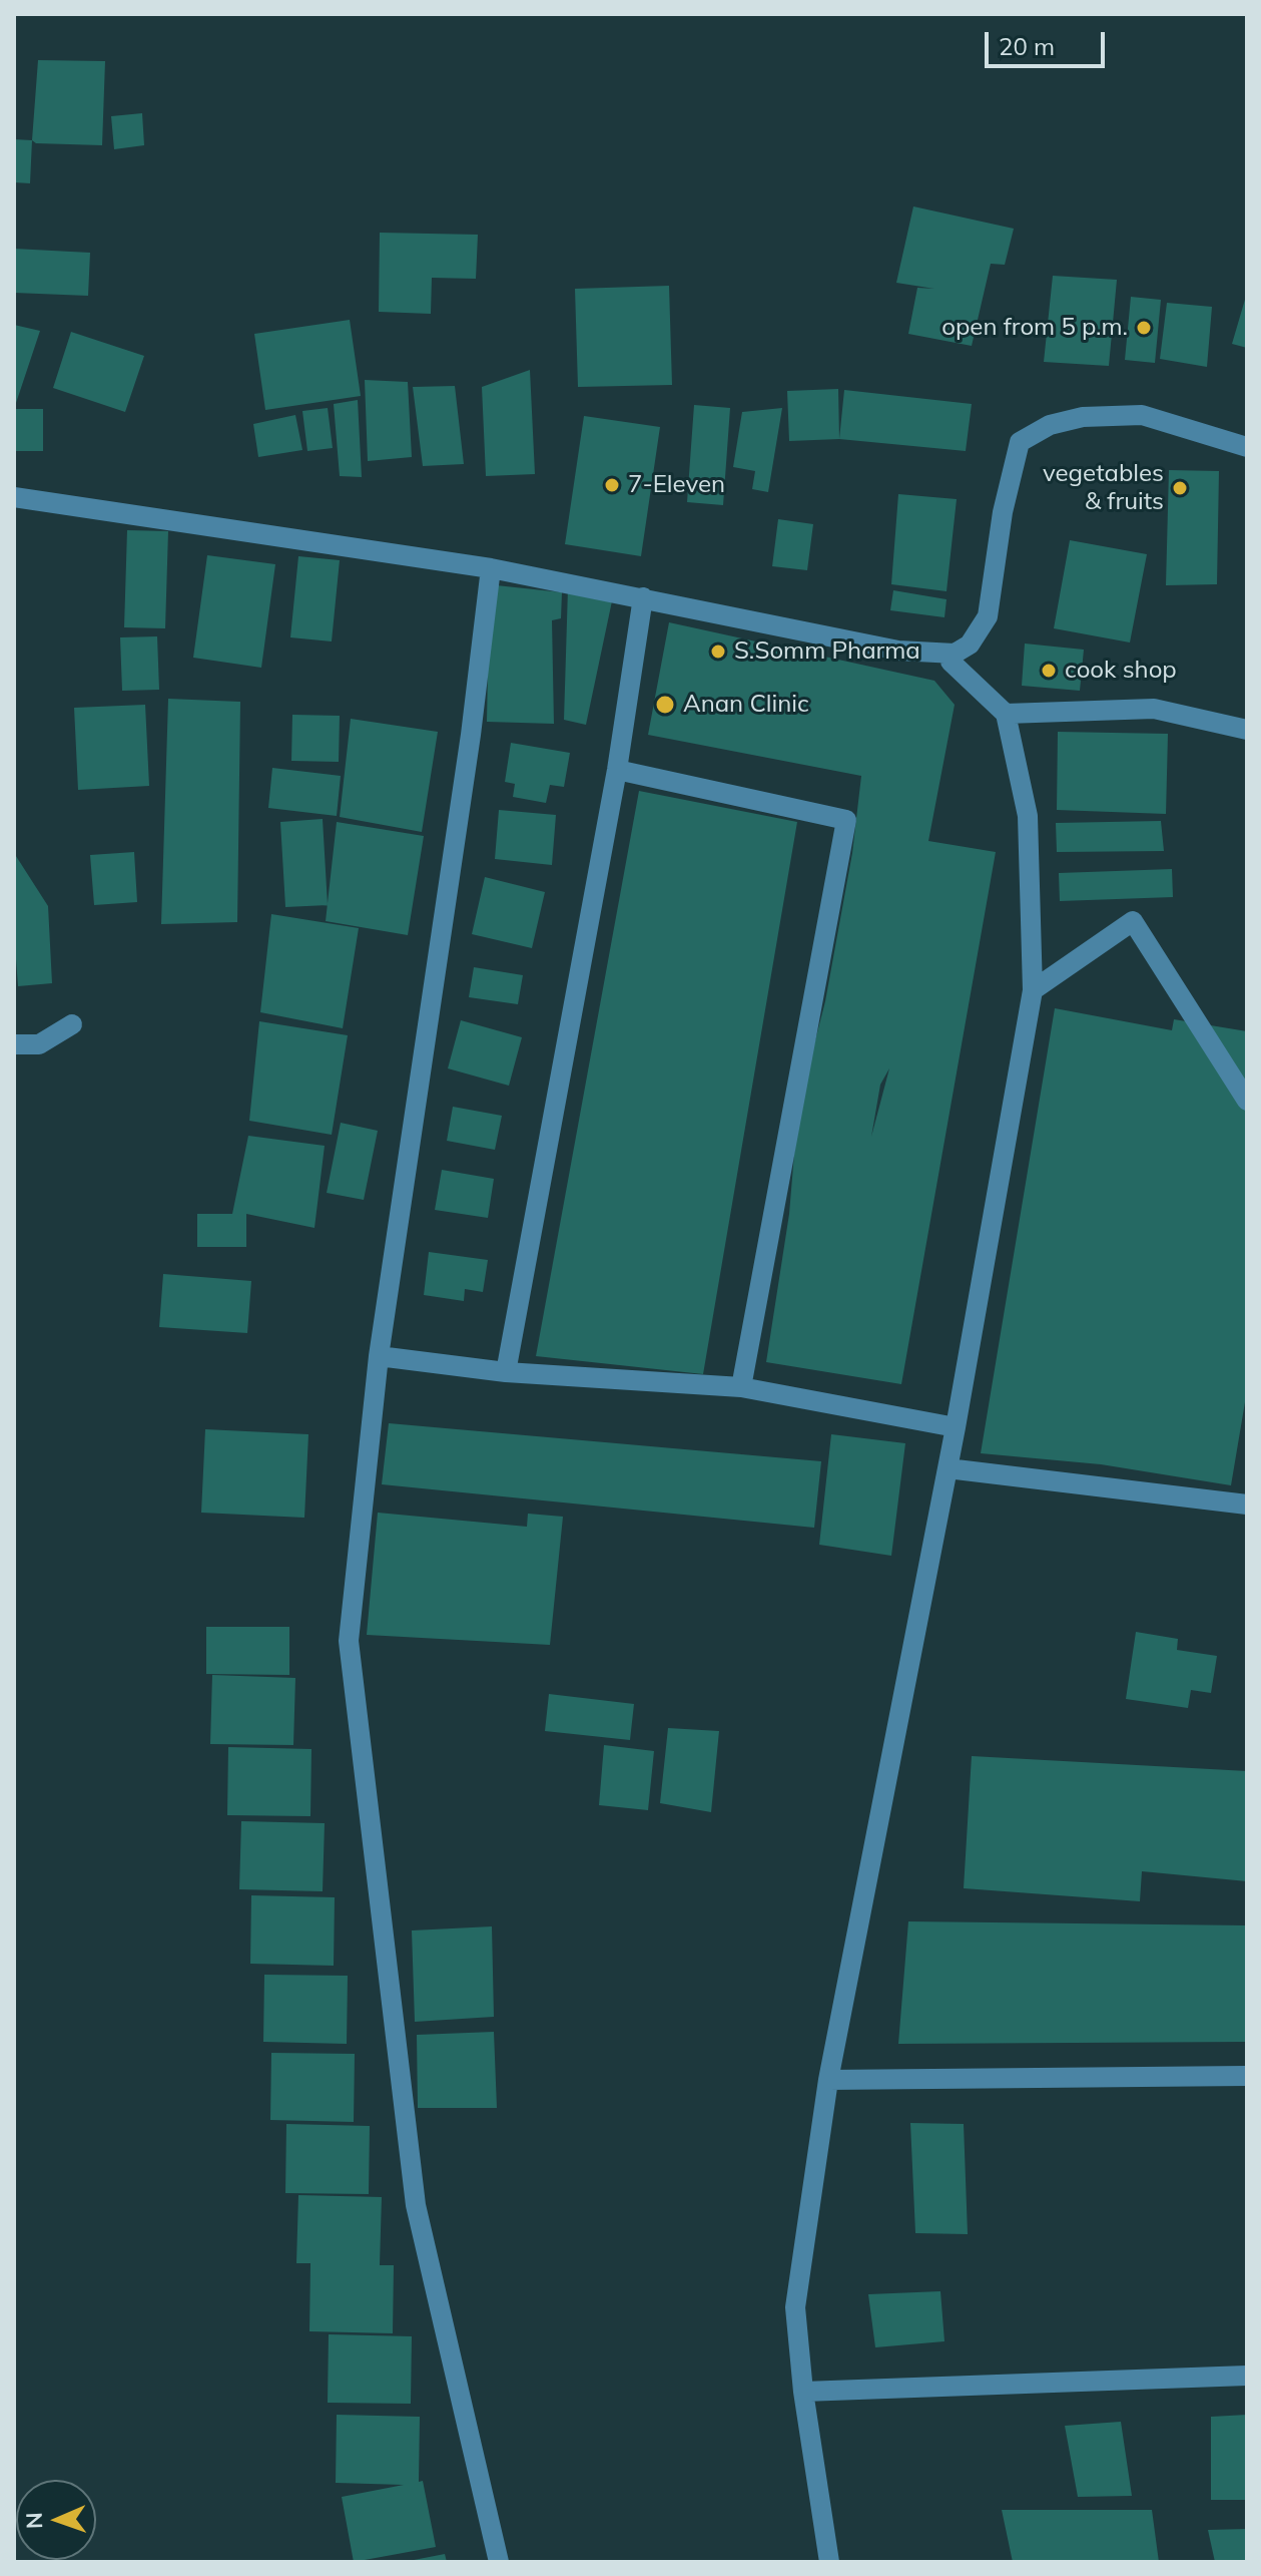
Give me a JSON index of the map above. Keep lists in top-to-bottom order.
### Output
{
  "places": [
    "open from 5 p.m.",
    "7-Eleven",
    "vegetables & fruits",
    "S.Somm Pharma",
    "cook shop",
    "Anan Clinic"
  ],
  "scale_bar": "20 m",
  "north": "left"
}
